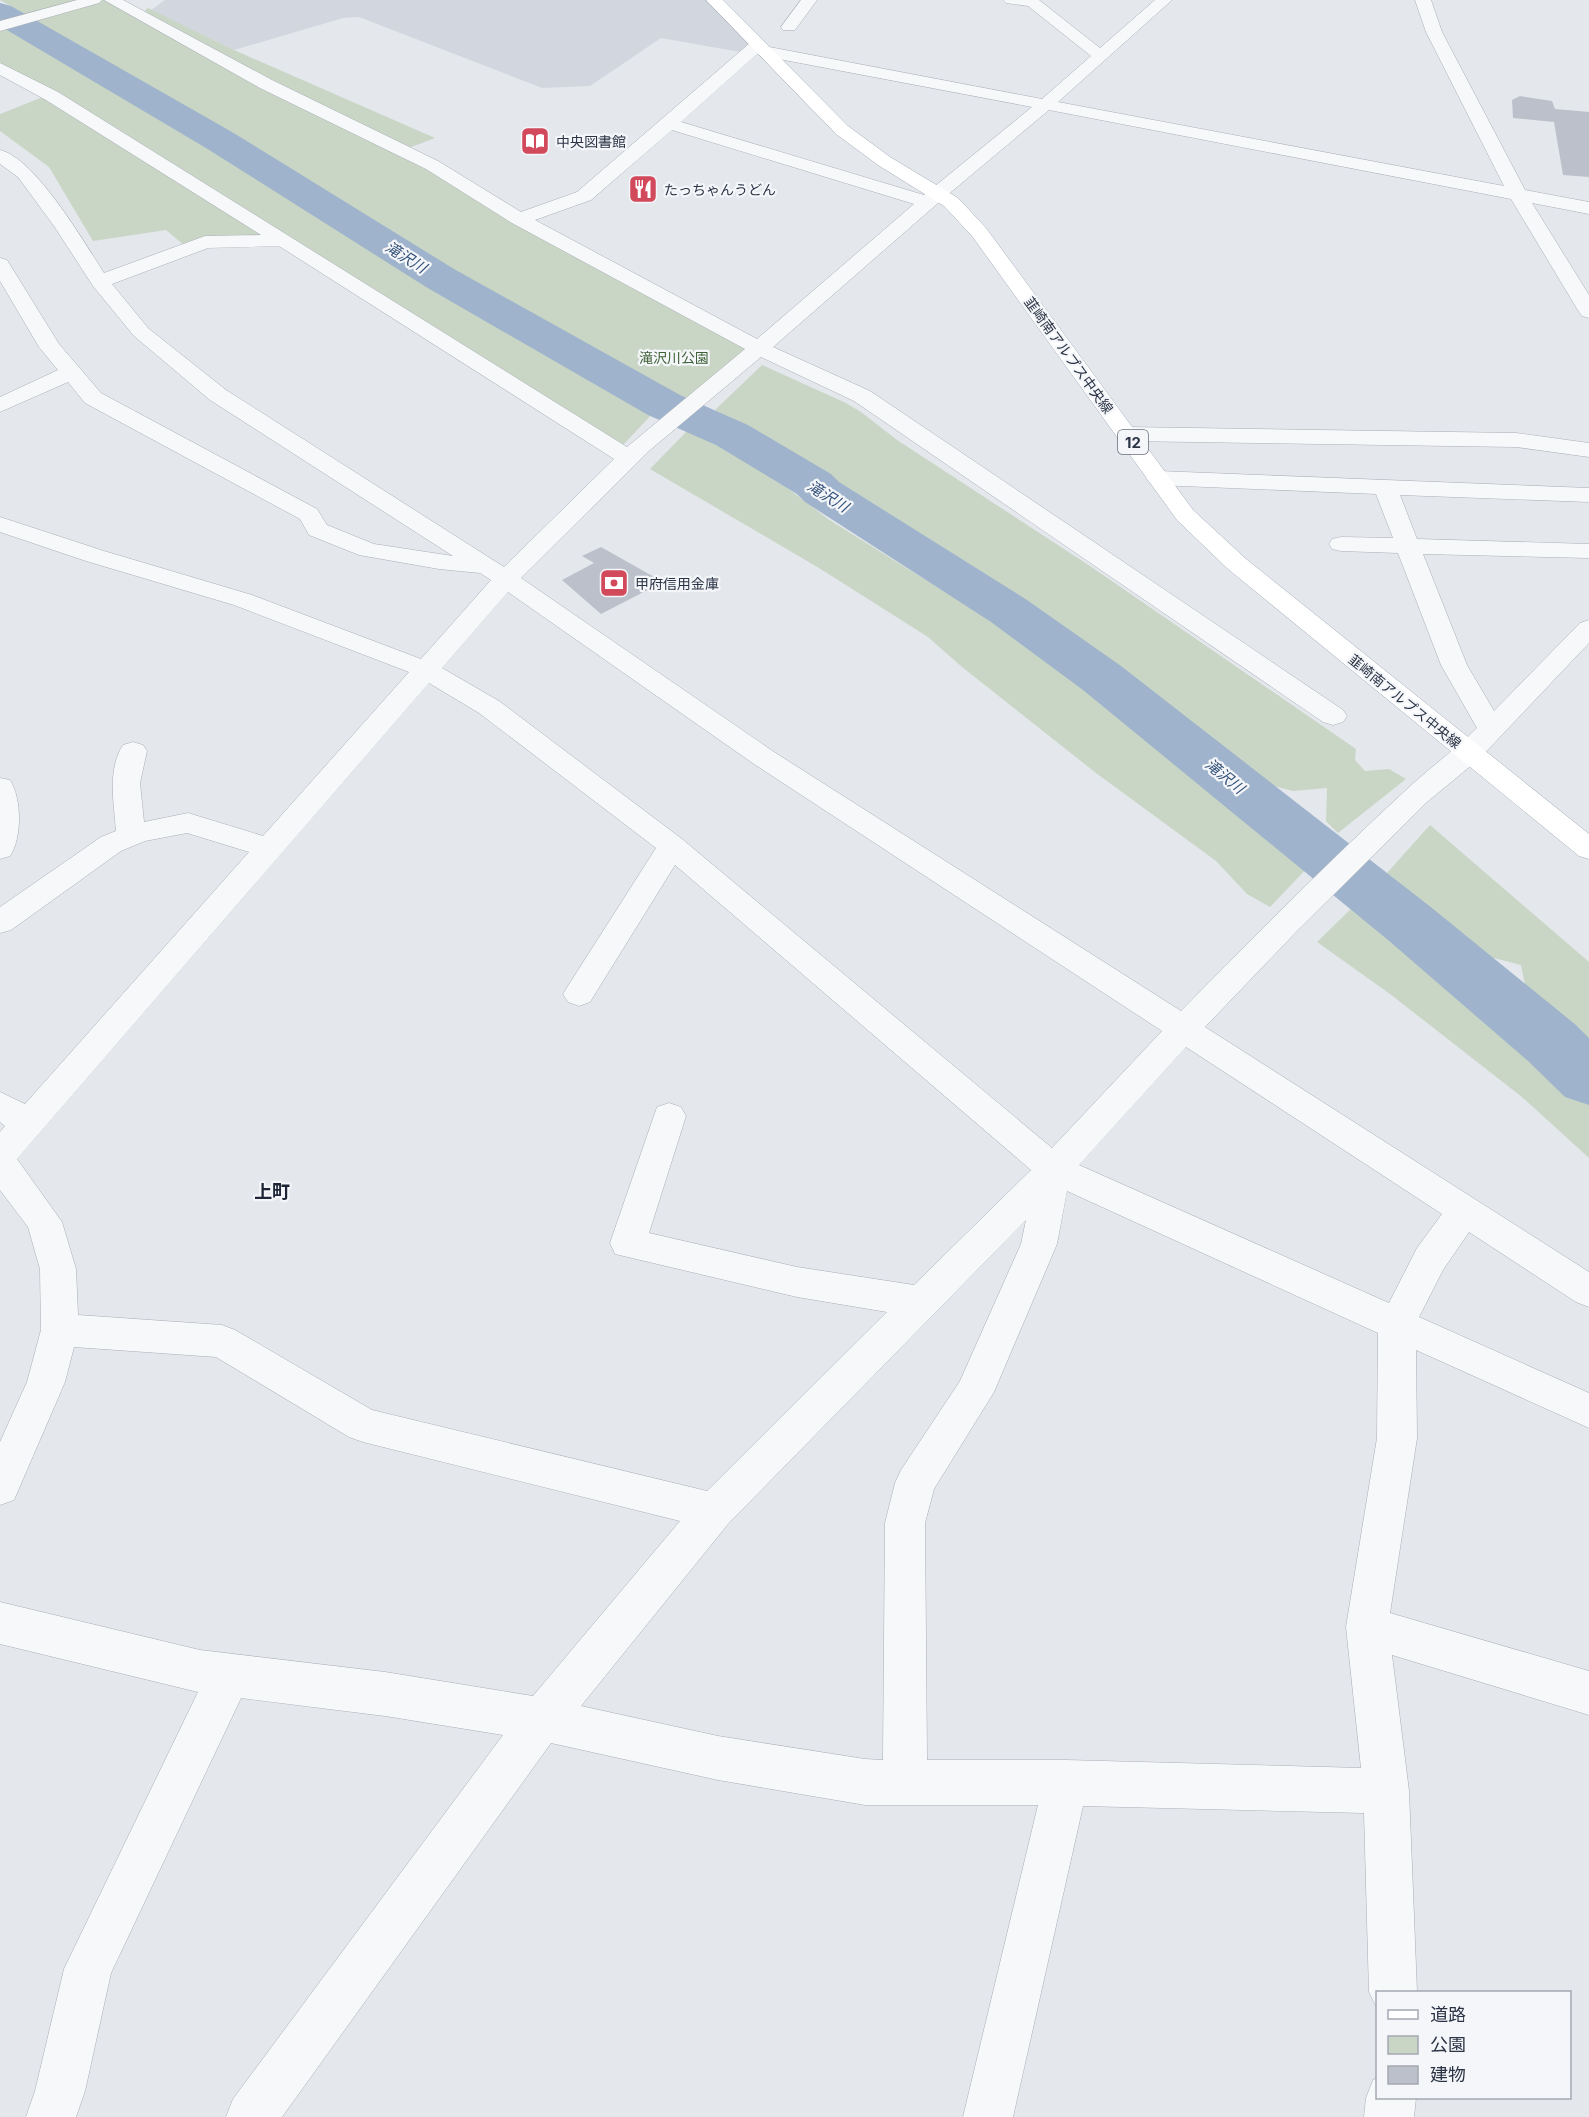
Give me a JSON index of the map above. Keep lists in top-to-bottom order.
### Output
{
  "streets": {
    "main road": ["韮崎南アルプス中央線", "12"]
  },
  "districts": ["上町"],
  "water": ["滝沢川"],
  "parks": ["滝沢川公園"],
  "places": {
    "library": ["中央図書館"],
    "restaurant": ["たっちゃんうどん"],
    "bank": ["甲府信用金庫"]
  },
  "legend": ["道路", "公園", "建物"]
}
